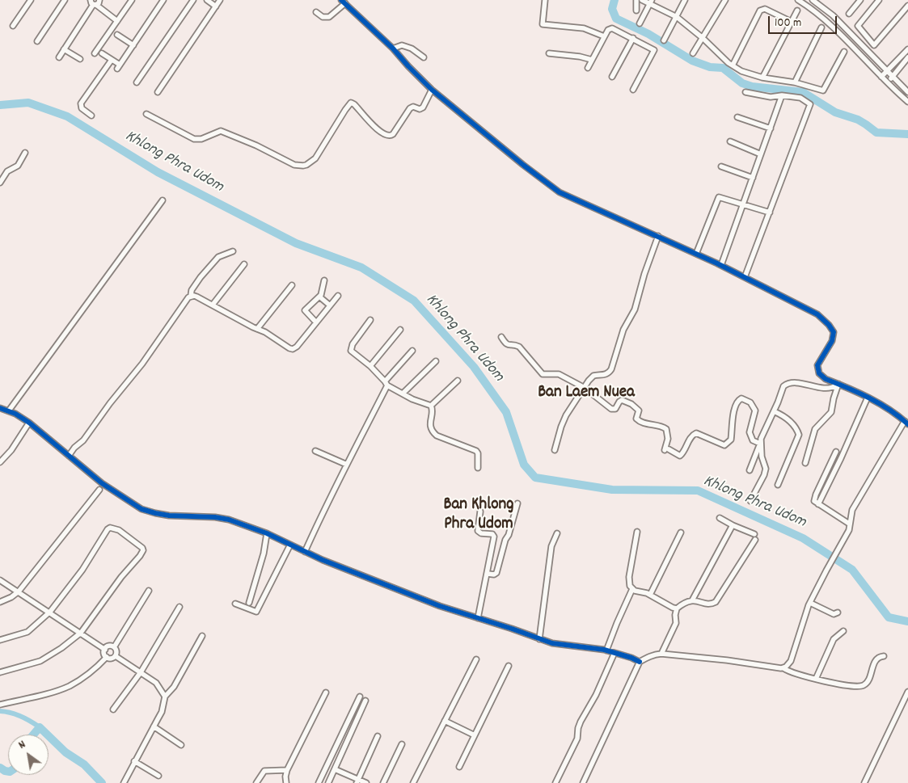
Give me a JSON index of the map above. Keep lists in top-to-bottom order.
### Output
{
  "districts": ["Ban Laem Nuea", "Ban Khlong Phra Udom"],
  "water": ["Khlong Phra Udom"],
  "scale_bar": "100 m",
  "north": "top left"
}
